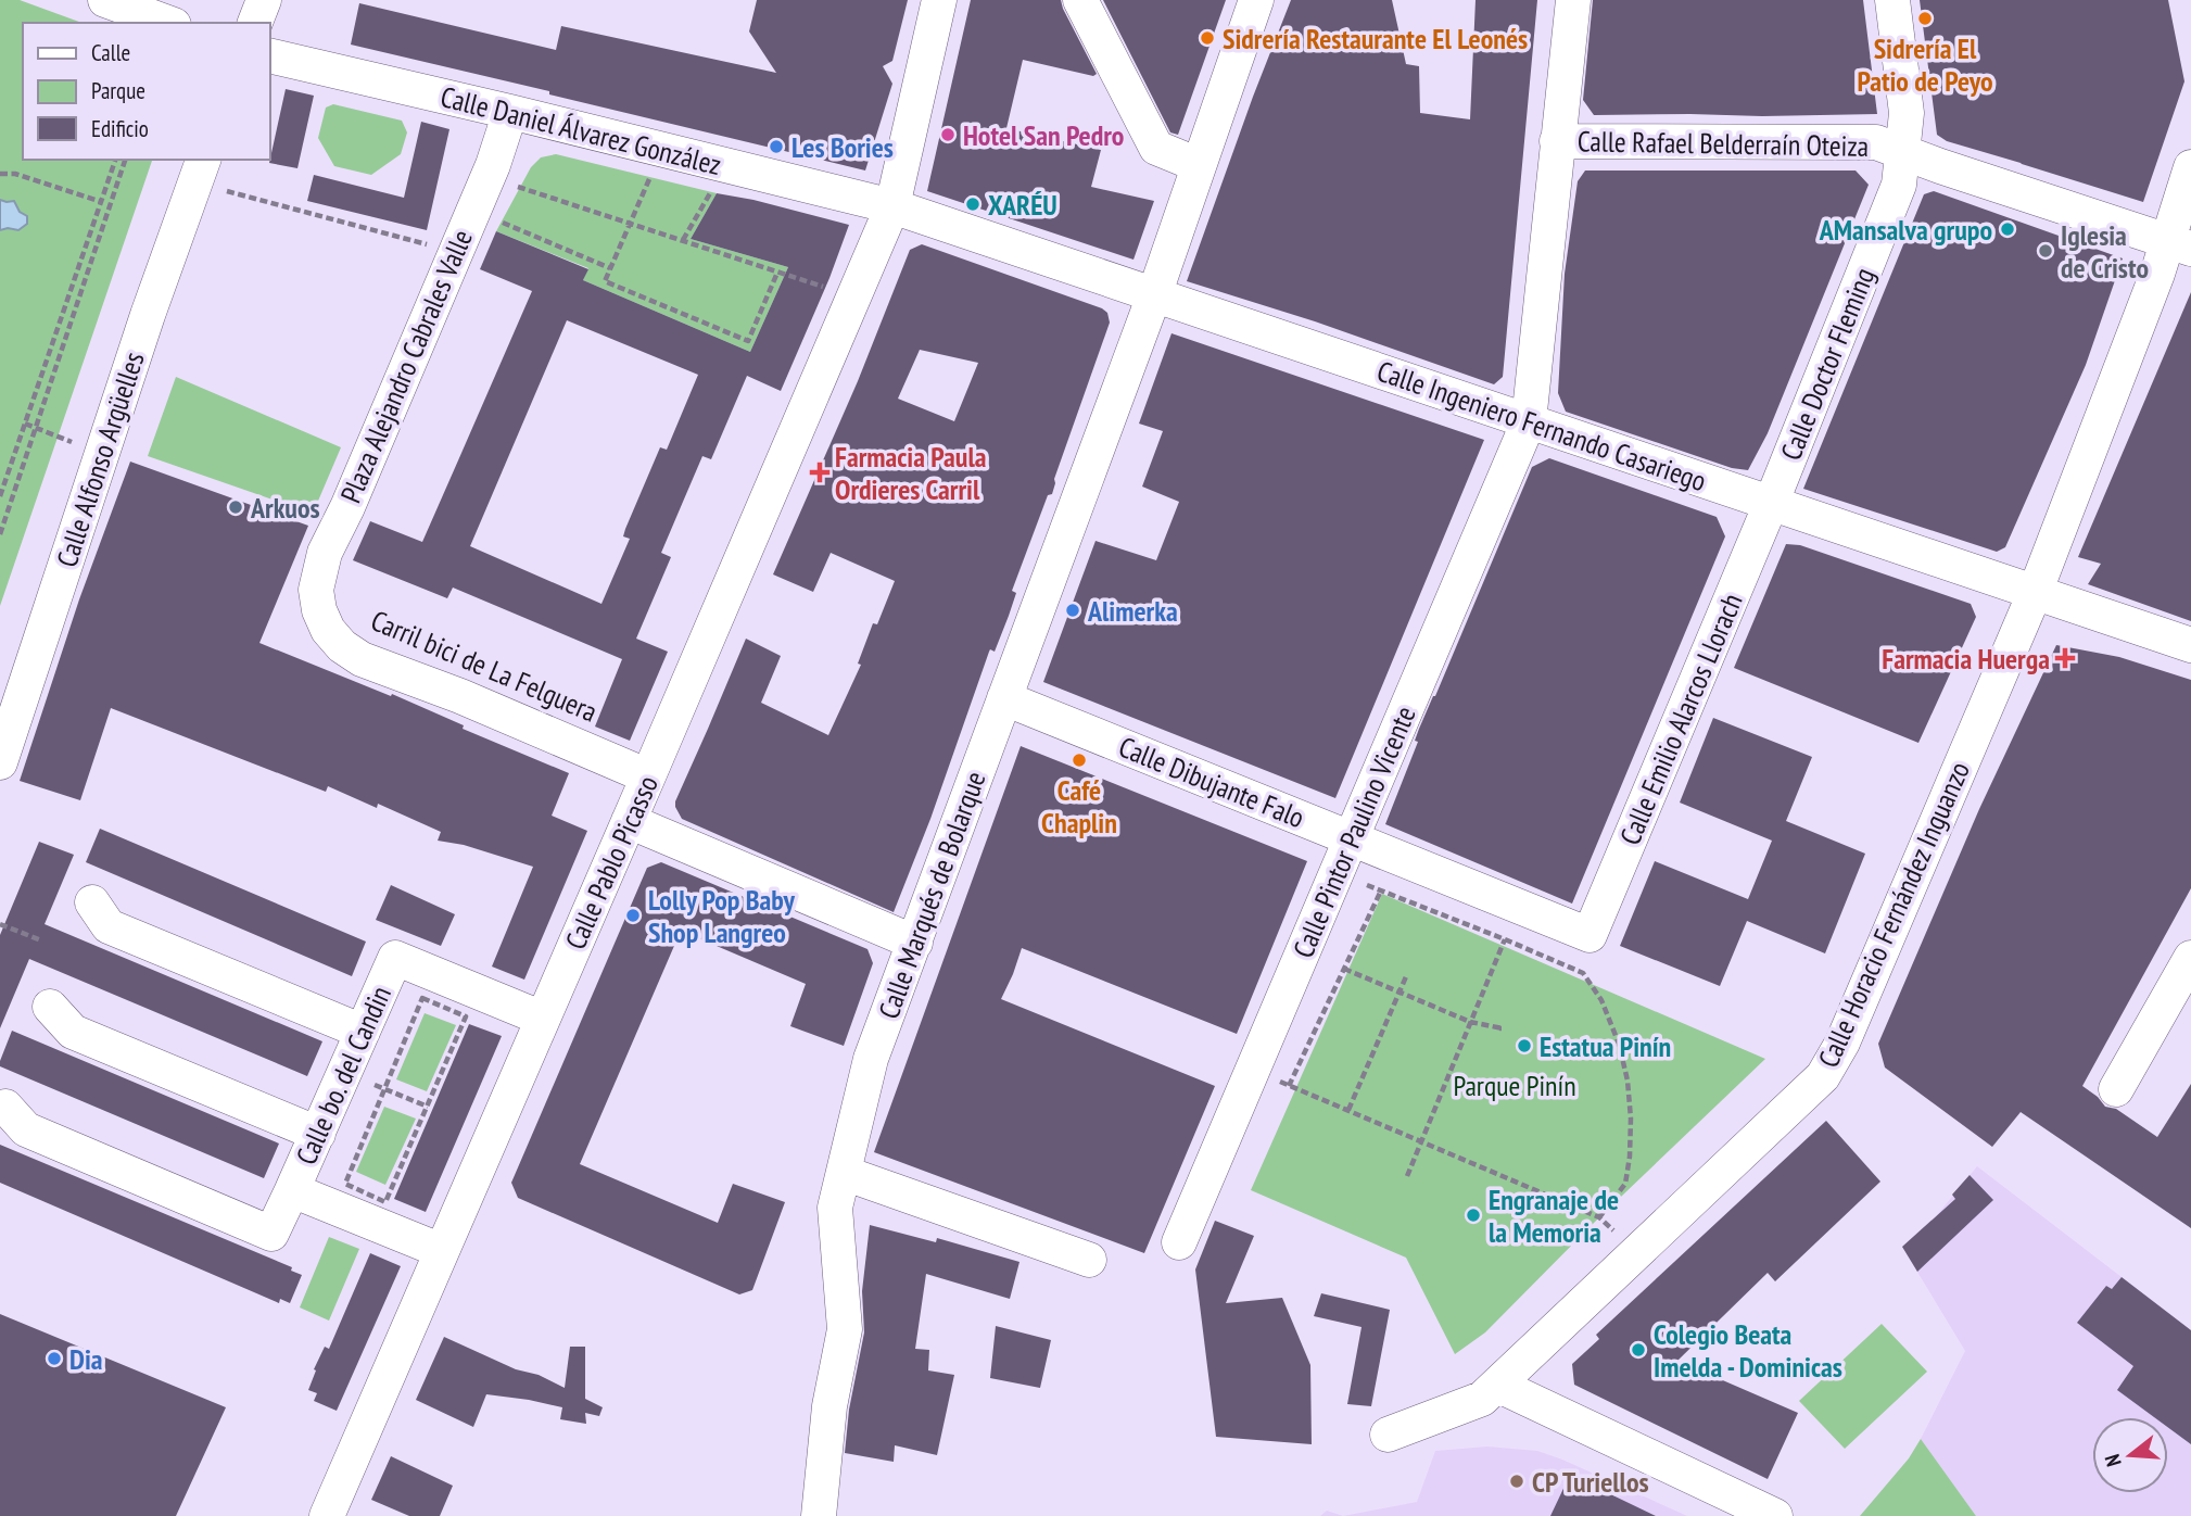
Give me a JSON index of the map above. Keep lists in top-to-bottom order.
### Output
{
  "streets": {
    "street": [
      "Calle Daniel Álvarez González",
      "Calle Rafael Belderraín Oteiza",
      "Calle Doctor Fleming",
      "Plaza Alejandro Cabrales Valle",
      "Calle Ingeniero Fernando Casariego",
      "Calle Alfonso Argüelles",
      "Calle Emilio Alarcos Llorach",
      "Calle Dibujante Falo",
      "Calle Pintor Paulino Vicente",
      "Calle Pablo Picasso",
      "Calle Marqués de Bolarque",
      "Calle Horacio Fernández Inguanzo",
      "Calle bo. del Candin"
    ]
  },
  "crossings": [
    ["Calle Daniel Álvarez González", "Plaza Alejandro Cabrales Valle"],
    ["Calle Daniel Álvarez González", "Calle Ingeniero Fernando Casariego"],
    ["Calle Daniel Álvarez González", "Calle Pablo Picasso"],
    ["Calle Rafael Belderraín Oteiza", "Calle Doctor Fleming"],
    ["Calle Rafael Belderraín Oteiza", "Calle Pintor Paulino Vicente"],
    ["Calle Rafael Belderraín Oteiza", "Calle Horacio Fernández Inguanzo"],
    ["Calle Doctor Fleming", "Calle Ingeniero Fernando Casariego"],
    ["Calle Doctor Fleming", "Calle Emilio Alarcos Llorach"],
    ["Plaza Alejandro Cabrales Valle", "Calle Pablo Picasso"],
    ["Calle Ingeniero Fernando Casariego", "Calle Emilio Alarcos Llorach"],
    ["Calle Ingeniero Fernando Casariego", "Calle Pintor Paulino Vicente"],
    ["Calle Ingeniero Fernando Casariego", "Calle Pablo Picasso"],
    ["Calle Ingeniero Fernando Casariego", "Calle Marqués de Bolarque"],
    ["Calle Ingeniero Fernando Casariego", "Calle Horacio Fernández Inguanzo"],
    ["Calle Emilio Alarcos Llorach", "Calle Dibujante Falo"],
    ["Calle Dibujante Falo", "Calle Pintor Paulino Vicente"],
    ["Calle Dibujante Falo", "Calle Marqués de Bolarque"],
    ["Calle Pablo Picasso", "Calle bo. del Candin"]
  ],
  "parks": ["Parque Pinín"],
  "places": {
    "other": [
      "Sidrería El Patio de Peyo",
      "Sidrería Restaurante El Leonés",
      "Hotel San Pedro",
      "Les Bories",
      "XARÉU",
      "AMansalva grupo",
      "Iglesia de Cristo",
      "Arkuos",
      "Alimerka",
      "Café Chaplin",
      "Lolly Pop Baby Shop Langreo",
      "Estatua Pinín",
      "Engranaje de la Memoria",
      "Colegio Beata Imelda - Dominicas",
      "Dia",
      "CP Turiellos"
    ],
    "health": ["Farmacia Paula Ordieres Carril", "Farmacia Huerga"]
  },
  "legend": ["Calle", "Parque", "Edificio"],
  "north": "left"
}
